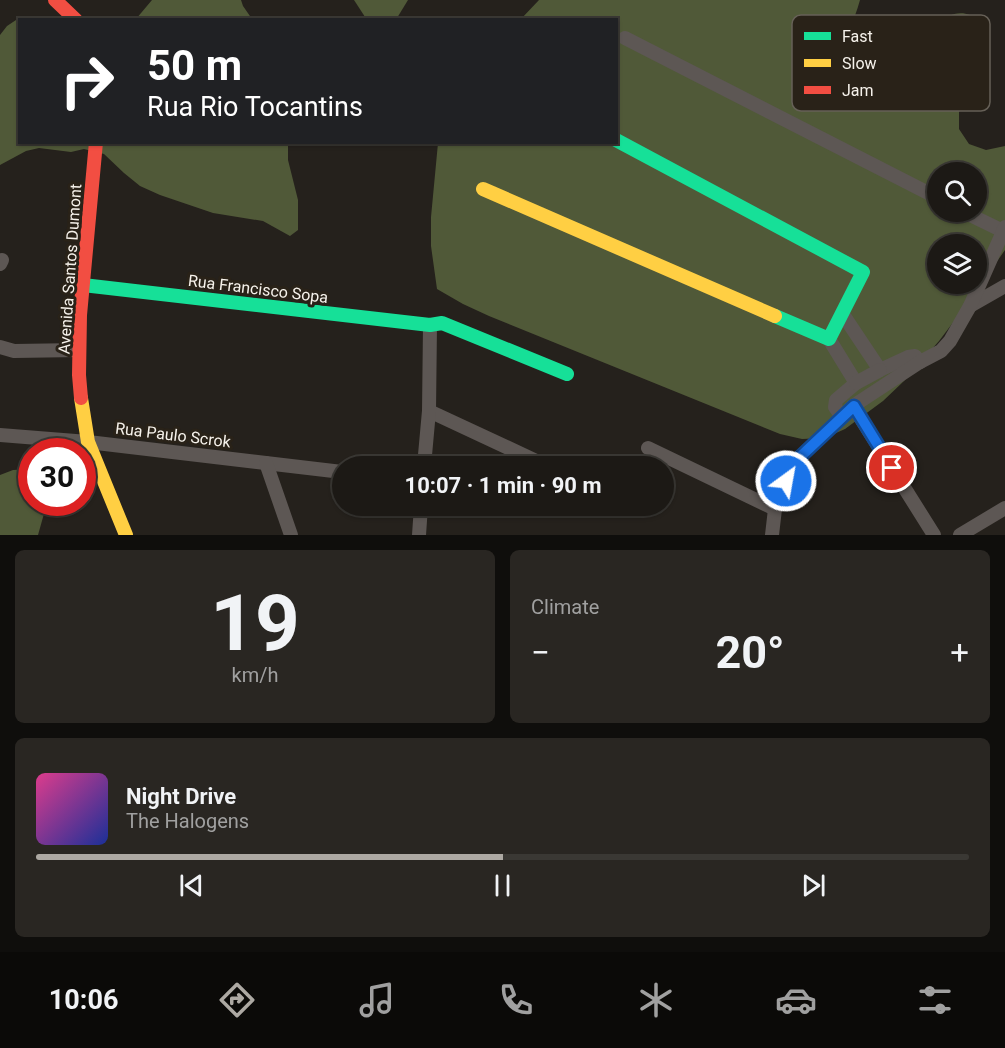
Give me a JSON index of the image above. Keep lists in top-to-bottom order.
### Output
{
  "streets": {
    "street": ["Avenida Santos Dumont", "Rua Francisco Sopa", "Rua Paulo Scrok"]
  },
  "crossings": [
    ["Avenida Santos Dumont", "Rua Francisco Sopa"]
  ],
  "legend": ["Fast", "Slow", "Jam"],
  "page": {
    "turn": ["50 m", "Rua Rio Tocantins"],
    "limit": "30",
    "trip": "10:07 · 1 min · 90 m",
    "tile": [
      ["19", "km/h"],
      "Climate"
    ],
    "heat": ["−", "20°", "+"],
    "song": ["Night Drive", "The Halogens"],
    "tabs": "10:06"
  }
}
